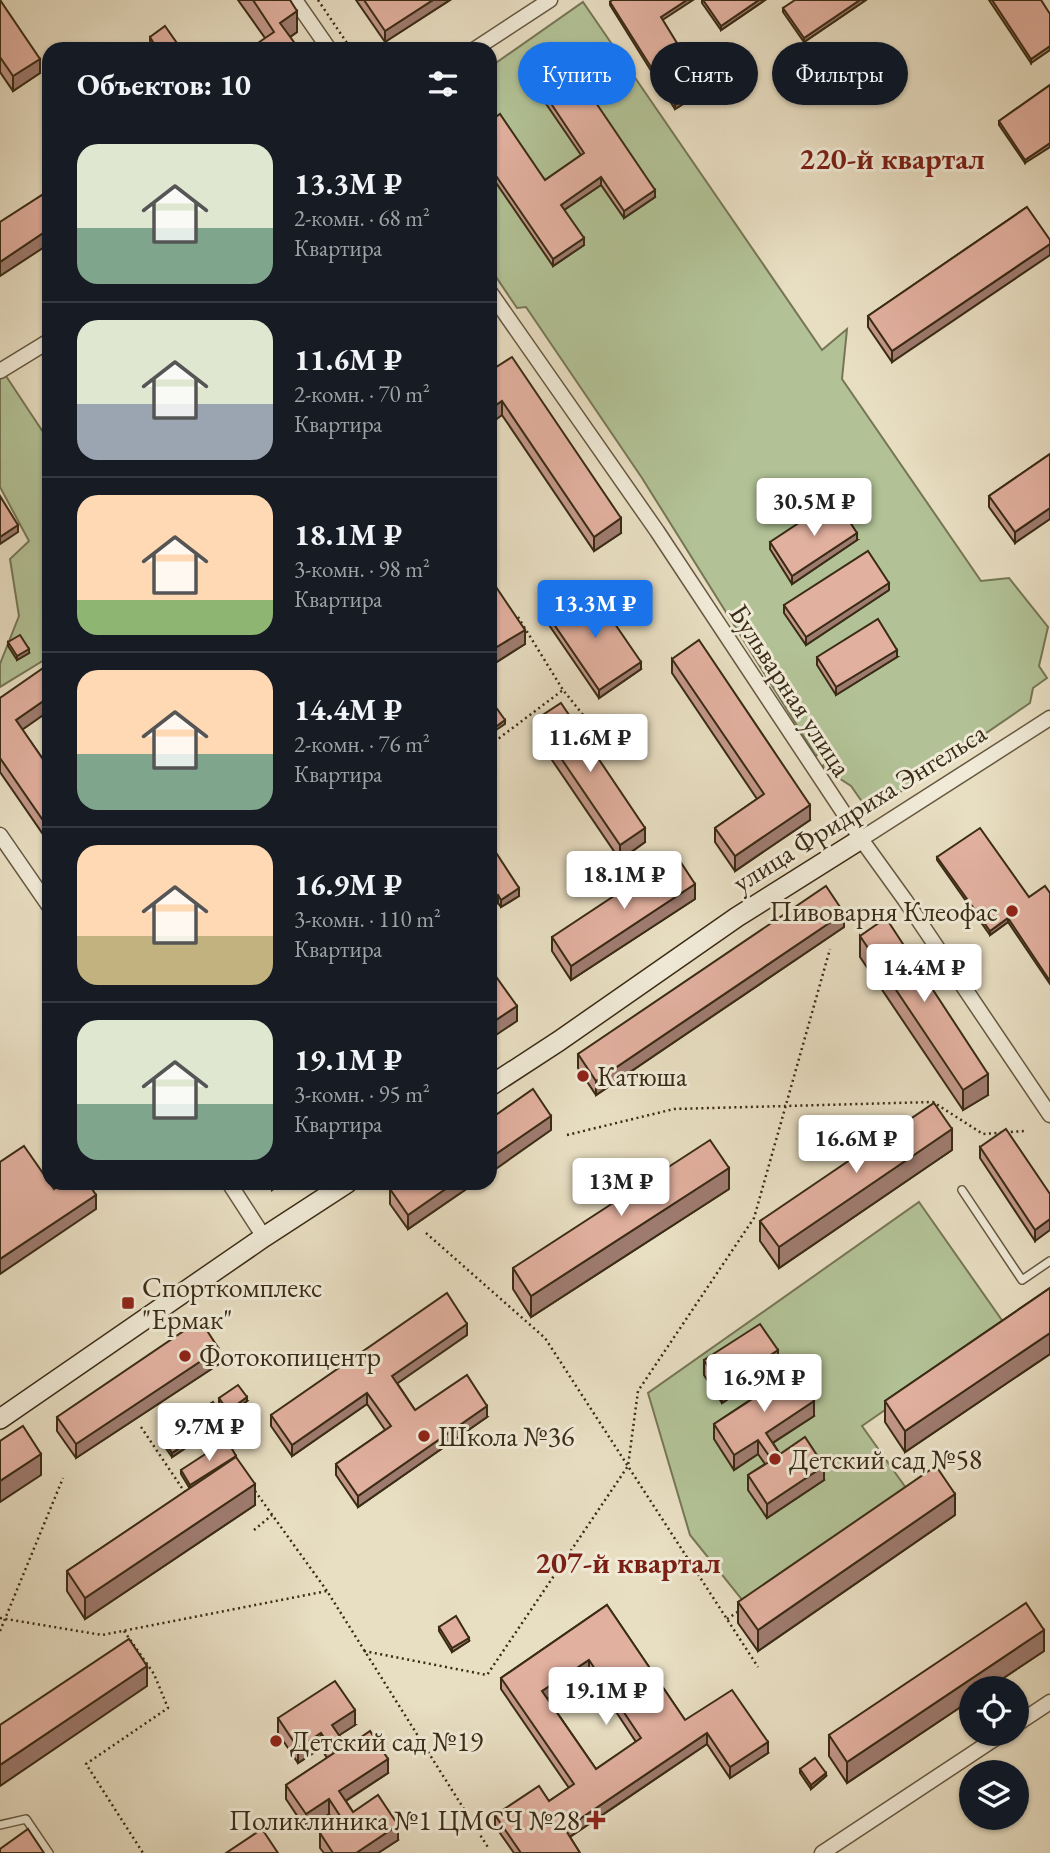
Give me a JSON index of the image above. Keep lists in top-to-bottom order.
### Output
{
  "streets": {
    "street": ["Бульварная улица", "улица Фридриха Энгельса"]
  },
  "crossings": [
    ["Бульварная улица", "улица Фридриха Энгельса"]
  ],
  "districts": ["220-й квартал", "207-й квартал"],
  "places": {
    "other": [
      "Пивоварня Клеофас",
      "Катюша",
      "Фотокопицентр",
      "Школа №36",
      "Детский сад №58",
      "Детский сад №19"
    ],
    "transit": ["Спорткомплекс \"Ермак\""],
    "health": ["Поликлиника №1 ЦМСЧ №28"]
  },
  "page": {
    "chip": ["Купить", "Снять", "Фильтры"],
    "heading": "Объектов: 10",
    "list": [
      {
        "name": "13.3M ₽",
        "note": "2-комн. · 68 m² · Квартира"
      },
      {
        "name": "11.6M ₽",
        "note": "2-комн. · 70 m² · Квартира"
      },
      {
        "name": "18.1M ₽",
        "note": "3-комн. · 98 m² · Квартира"
      },
      {
        "name": "14.4M ₽",
        "note": "2-комн. · 76 m² · Квартира"
      },
      {
        "name": "16.9M ₽",
        "note": "3-комн. · 110 m² · Квартира"
      },
      {
        "name": "19.1M ₽",
        "note": "3-комн. · 95 m² · Квартира"
      }
    ],
    "price": [
      "30.5M ₽",
      "13.3M ₽",
      "11.6M ₽",
      "18.1M ₽",
      "14.4M ₽",
      "16.6M ₽",
      "13M ₽",
      "16.9M ₽",
      "9.7M ₽",
      "19.1M ₽"
    ]
  }
}
